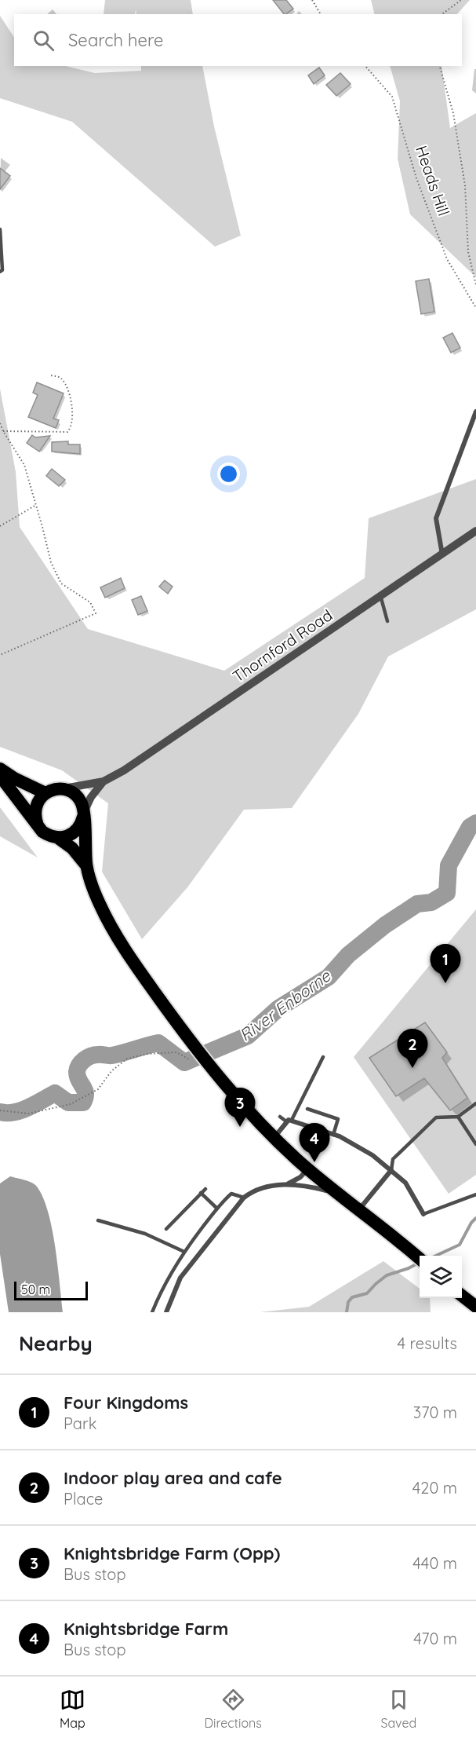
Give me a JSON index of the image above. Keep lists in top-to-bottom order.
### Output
{
  "streets": {
    "street": ["Thornford Road"],
    "path": ["Heads Hill"]
  },
  "water": ["River Enborne"],
  "scale_bar": "50 m",
  "page": {
    "search": "Search here",
    "pins": [
      "1",
      "2",
      "3",
      "4"
    ],
    "scale": "50 m",
    "heading": ["Nearby", "4 results"],
    "list": [
      {
        "mark": "1",
        "name": "Four Kingdoms",
        "note": "Park",
        "value": "370 m"
      },
      {
        "mark": "2",
        "name": "Indoor play area and cafe",
        "note": "Place",
        "value": "420 m"
      },
      {
        "mark": "3",
        "name": "Knightsbridge Farm (Opp)",
        "note": "Bus stop",
        "value": "440 m"
      },
      {
        "mark": "4",
        "name": "Knightsbridge Farm",
        "note": "Bus stop",
        "value": "470 m"
      }
    ],
    "nav": ["Map", "Directions", "Saved"]
  }
}
